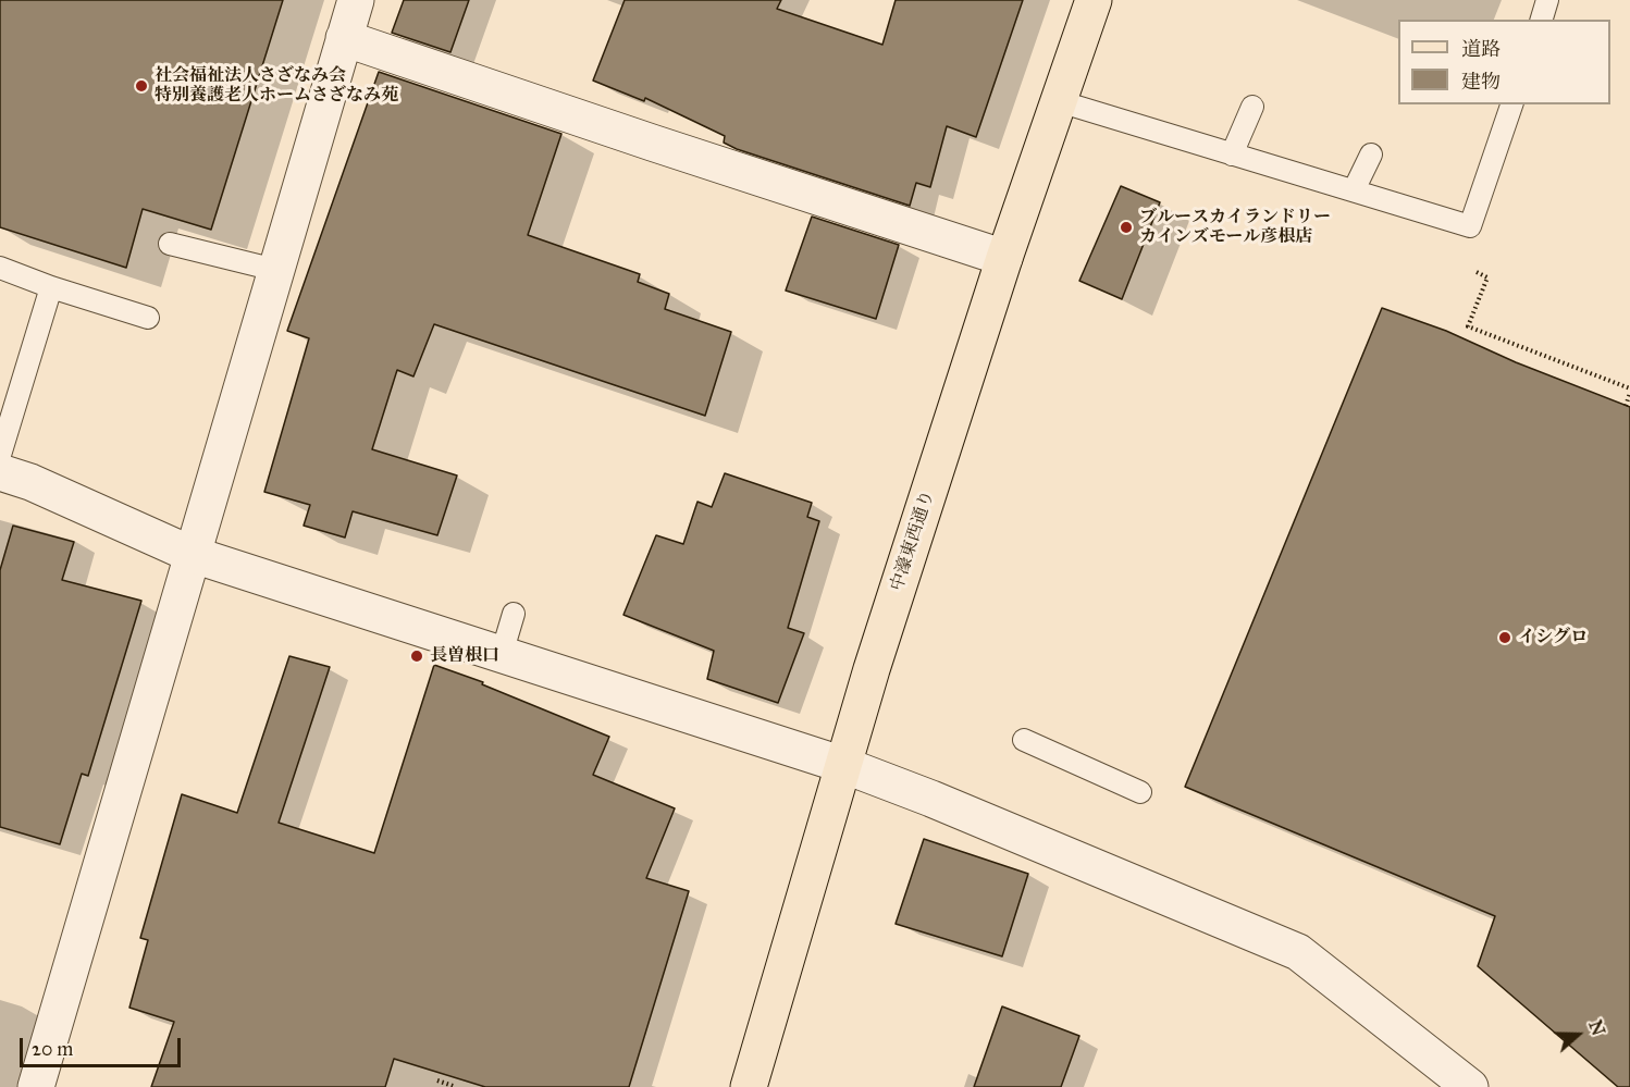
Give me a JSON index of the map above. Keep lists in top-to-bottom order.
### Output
{
  "streets": {
    "main road": ["中濠東西通り"]
  },
  "places": [
    "社会福祉法人さざなみ会 特別養護老人ホームさざなみ苑",
    "ブルースカイランドリー カインズモール彦根店",
    "イシグロ",
    "長曽根口"
  ],
  "legend": ["道路", "建物"],
  "scale_bar": "20 m",
  "north": "right"
}
